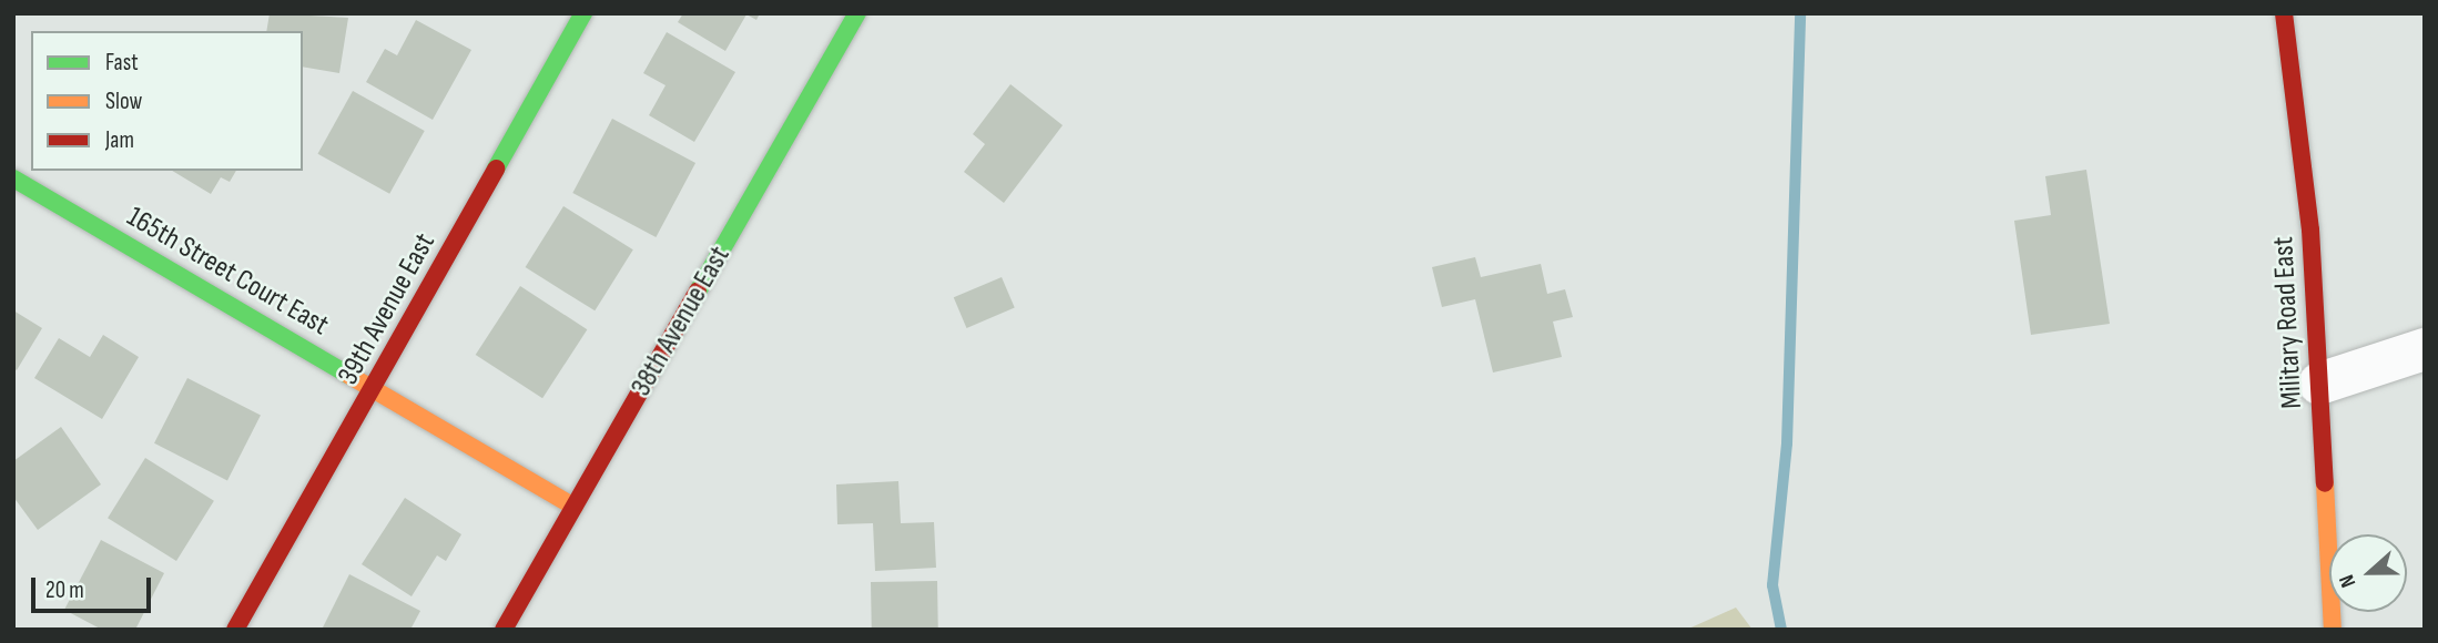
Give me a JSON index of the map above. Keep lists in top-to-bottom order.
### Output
{
  "streets": {
    "street": [
      "165th Street Court East",
      "39th Avenue East",
      "38th Avenue East",
      "Military Road East"
    ]
  },
  "crossings": [
    ["165th Street Court East", "39th Avenue East"],
    ["165th Street Court East", "38th Avenue East"]
  ],
  "legend": ["Fast", "Slow", "Jam"],
  "scale_bar": "20 m",
  "north": "left"
}
